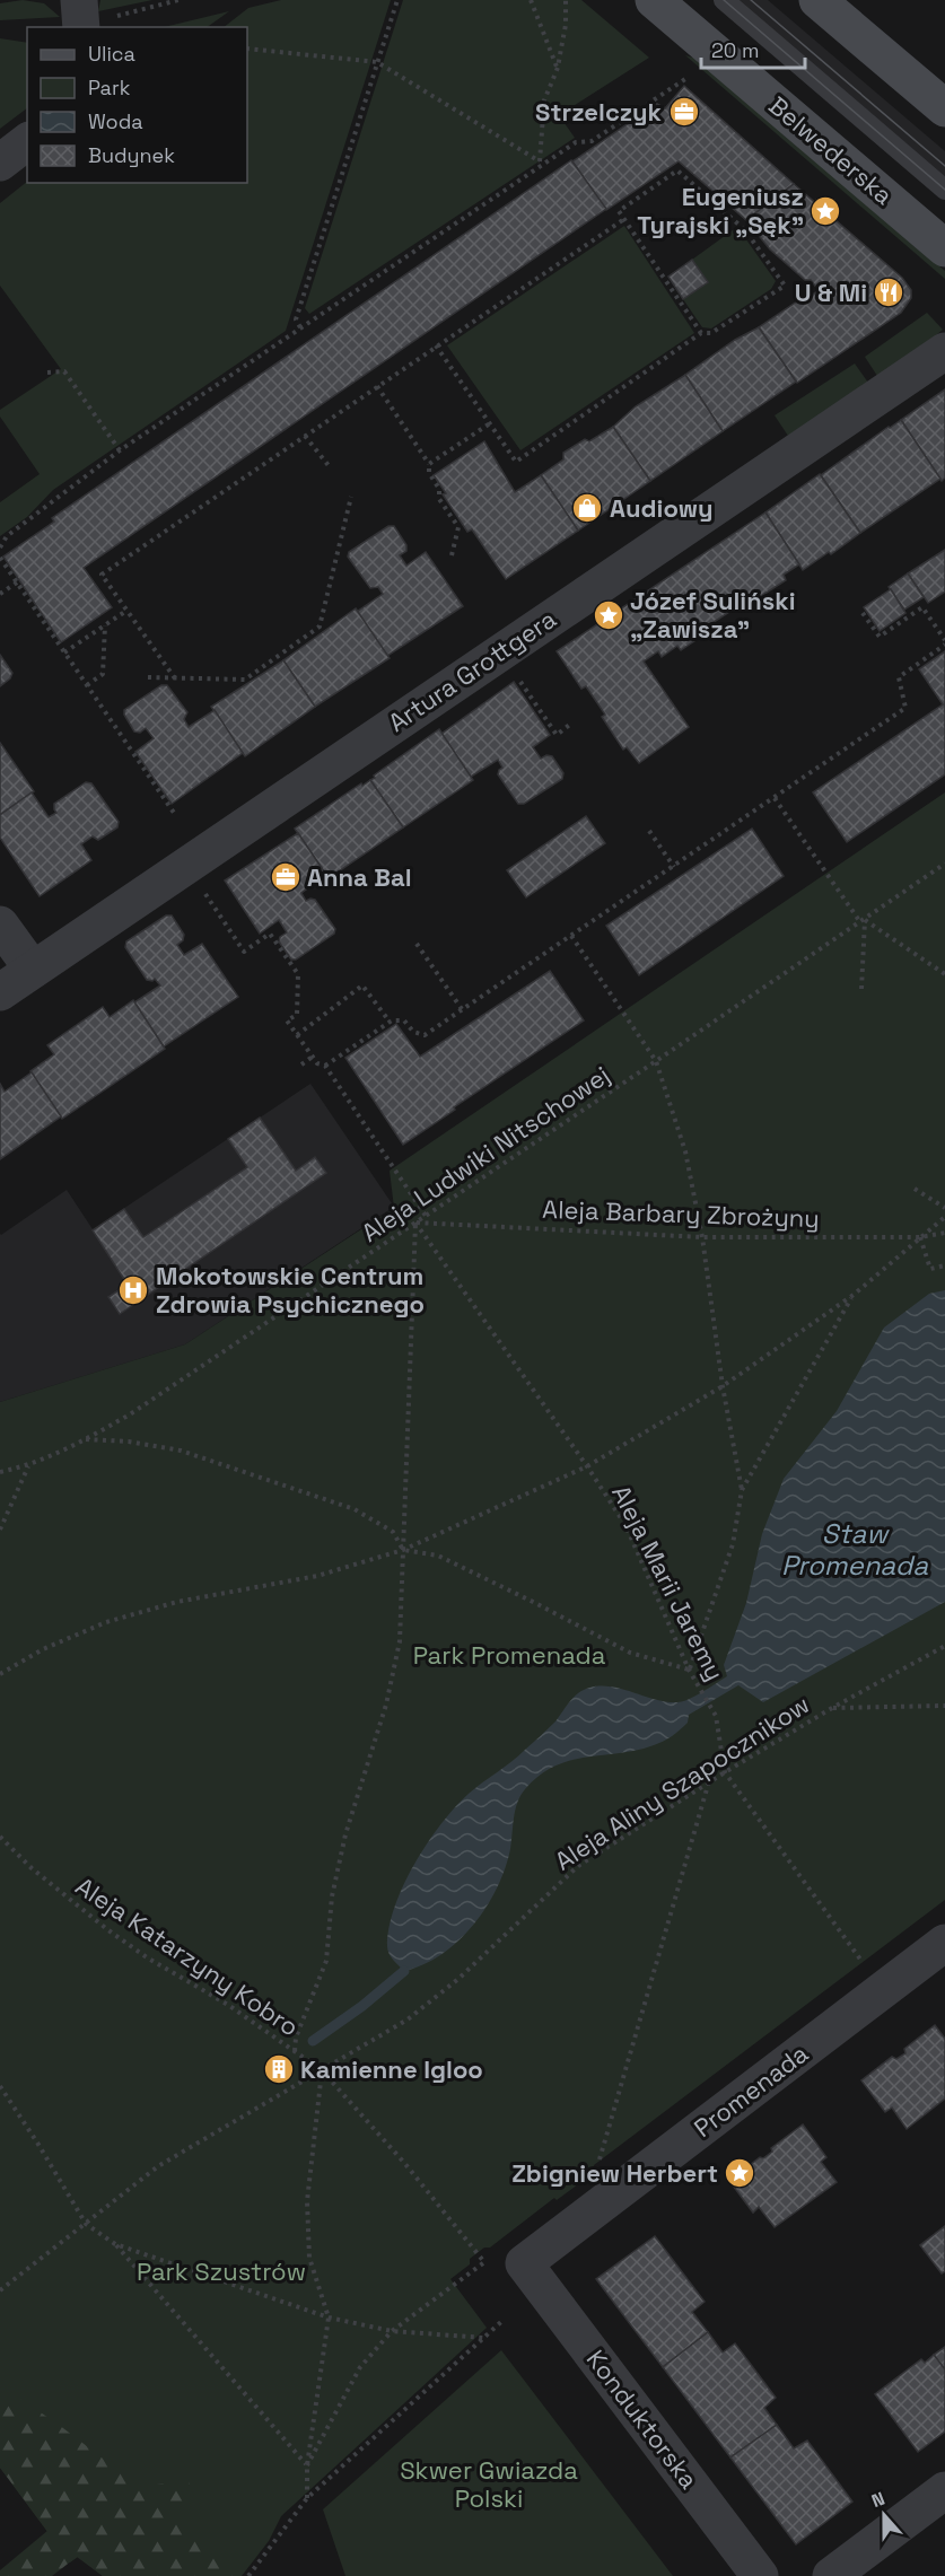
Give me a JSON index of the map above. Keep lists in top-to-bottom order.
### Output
{
  "streets": {
    "main road": ["Belwederska"],
    "street": ["Artura Grottgera", "Promenada", "Konduktorska"],
    "path": [
      "Aleja Ludwiki Nitschowej",
      "Aleja Barbary Zbrożyny",
      "Aleja Marii Jaremy",
      "Aleja Aliny Szapocznikow",
      "Aleja Katarzyny Kobro"
    ]
  },
  "crossings": [
    ["Aleja Ludwiki Nitschowej", "Aleja Barbary Zbrożyny"],
    ["Aleja Ludwiki Nitschowej", "Aleja Marii Jaremy"],
    ["Aleja Barbary Zbrożyny", "Aleja Marii Jaremy"],
    ["Aleja Marii Jaremy", "Aleja Aliny Szapocznikow"],
    ["Aleja Aliny Szapocznikow", "Aleja Katarzyny Kobro"],
    ["Promenada", "Konduktorska"]
  ],
  "water": ["Staw Promenada"],
  "parks": ["Park Promenada", "Park Szustrów", "Skwer Gwiazda Polski"],
  "places": {
    "office": ["Strzelczyk", "Anna Bal"],
    "place": ["Eugeniusz Tyrajski „Sęk”", "Józef Suliński „Zawisza”", "Zbigniew Herbert"],
    "restaurant": ["U & Mi"],
    "shop": ["Audiowy"],
    "hospital": ["Mokotowskie Centrum Zdrowia Psychicznego"],
    "building": ["Kamienne Igloo"]
  },
  "legend": [
    "Ulica",
    "Park",
    "Woda",
    "Budynek"
  ],
  "scale_bar": "20 m",
  "north": "top"
}
